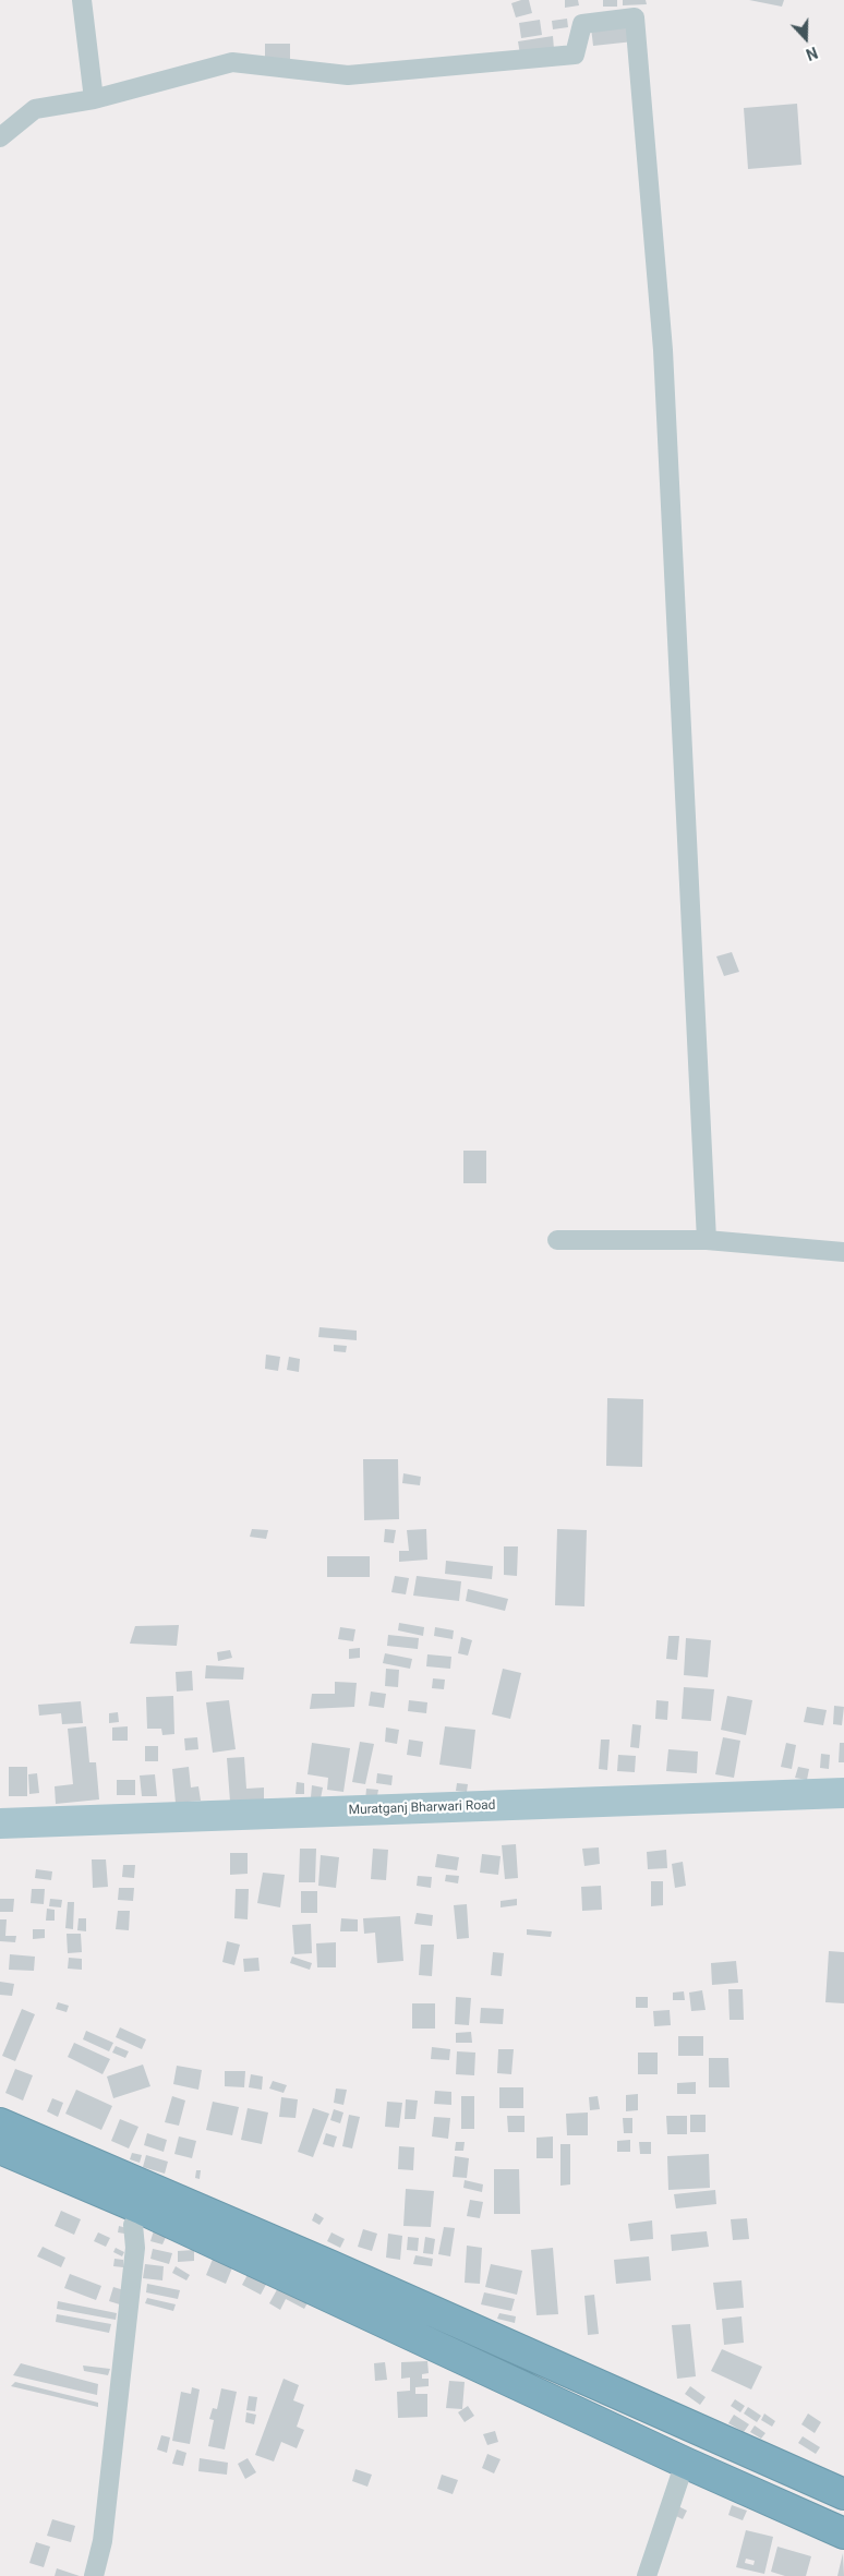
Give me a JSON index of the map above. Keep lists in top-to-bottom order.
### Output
{
  "streets": {
    "main road": ["Muratganj Bharwari Road"]
  },
  "north": "bottom"
}
